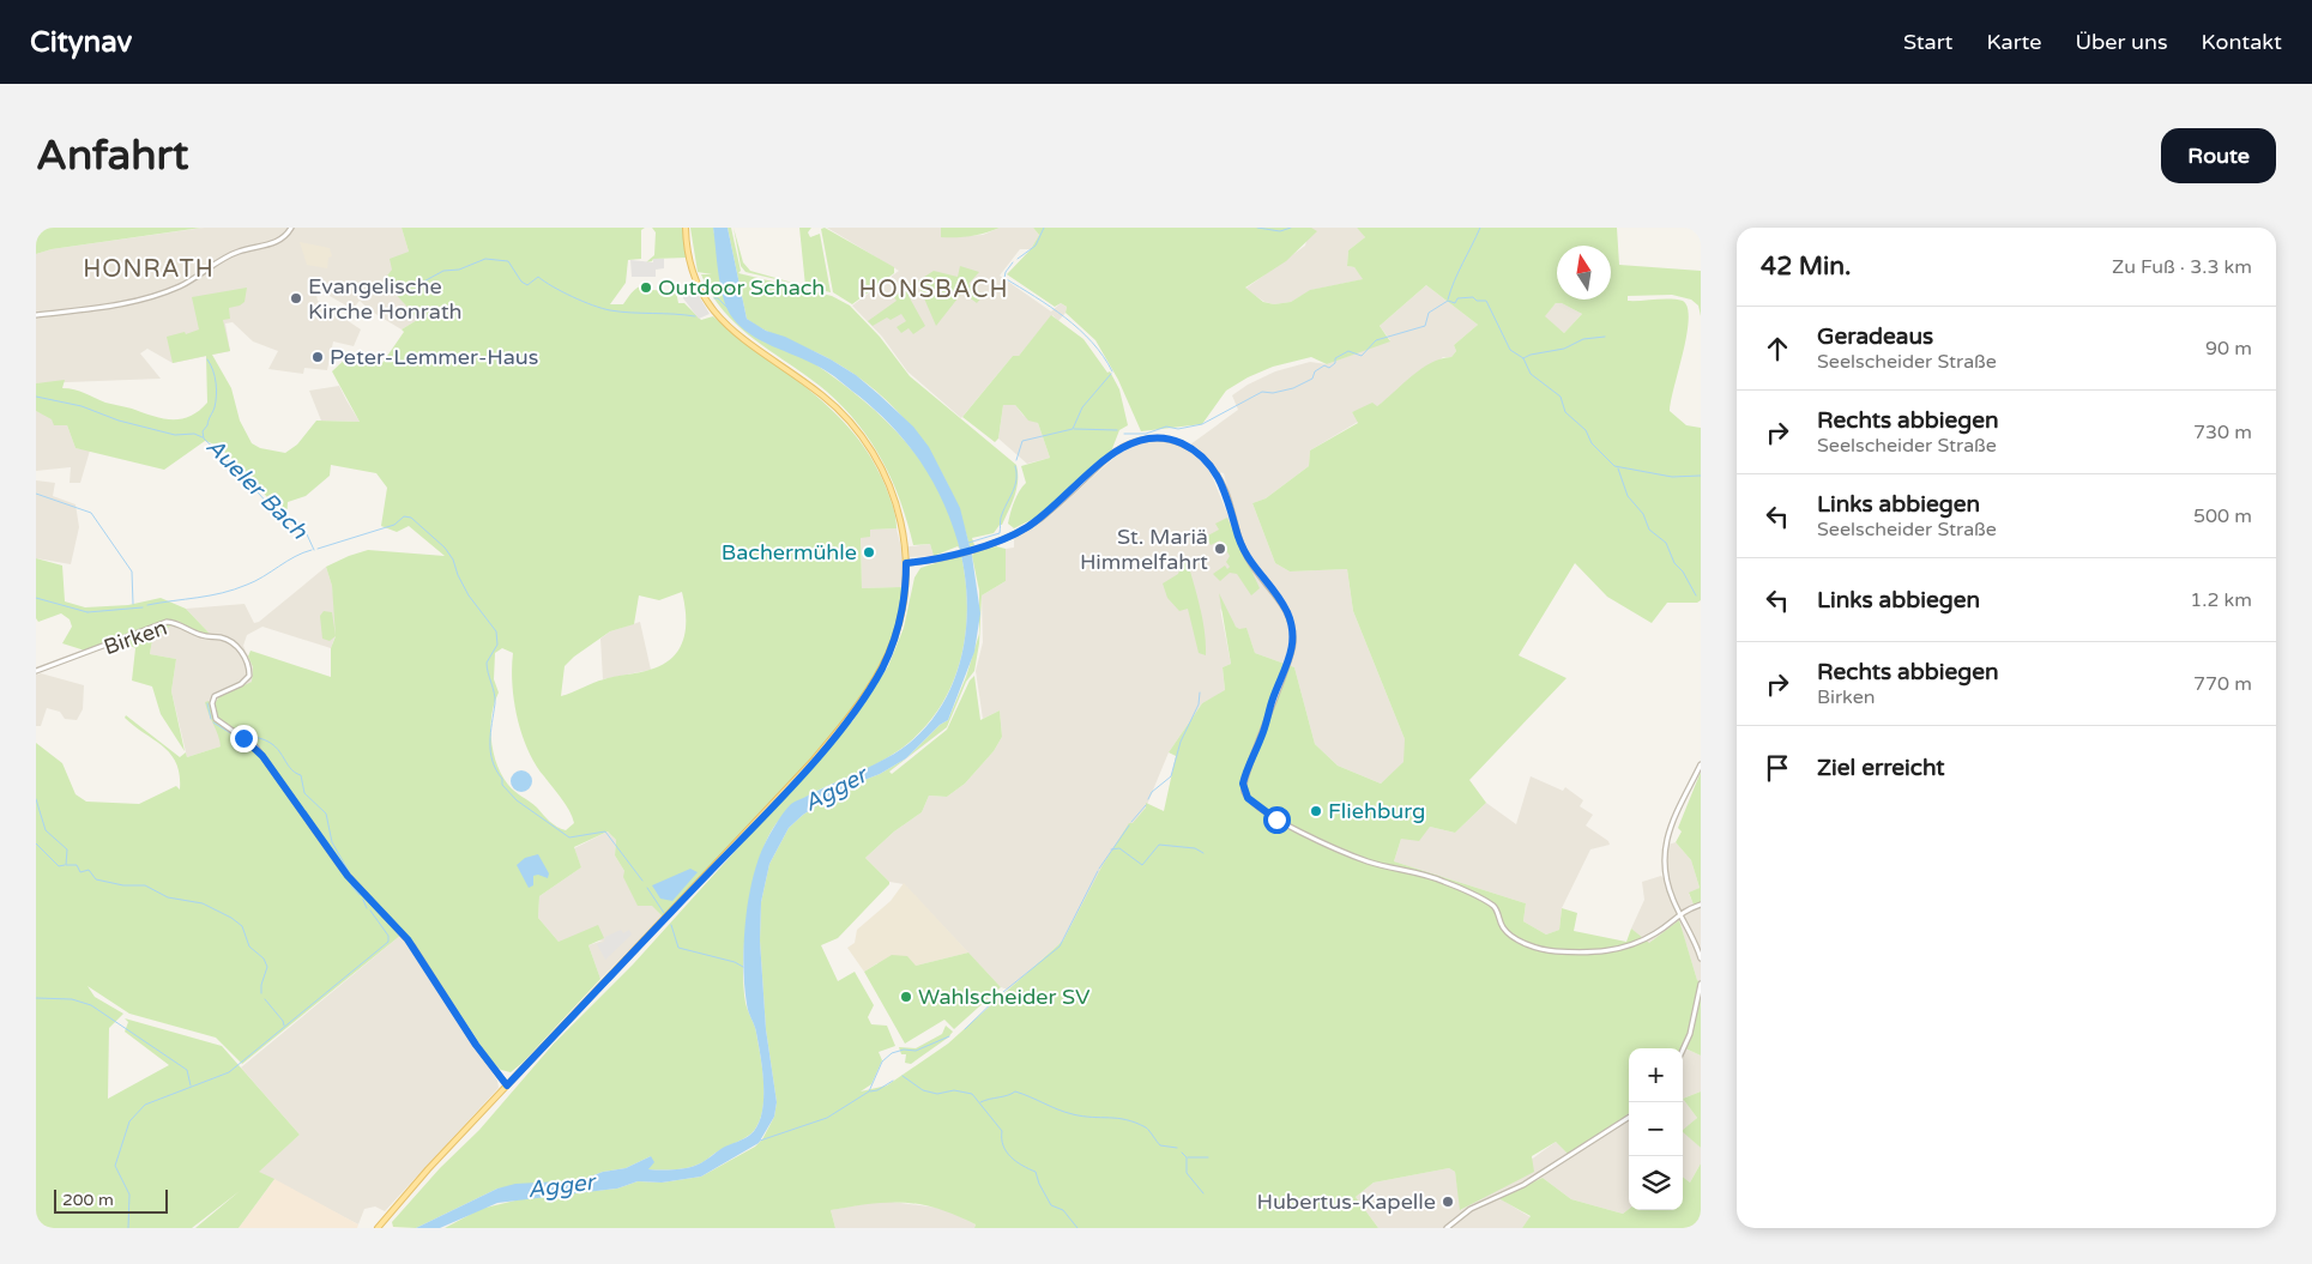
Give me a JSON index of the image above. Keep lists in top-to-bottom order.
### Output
{
  "streets": {
    "street": ["Birken"]
  },
  "districts": ["HONRATH", "HONSBACH"],
  "water": ["Aueler Bach", "Agger"],
  "places": [
    "Outdoor Schach",
    "Evangelische Kirche Honrath",
    "Peter-Lemmer-Haus",
    "St. Mariä Himmelfahrt",
    "Bachermühle",
    "Fliehburg",
    "Wahlscheider SV",
    "Hubertus-Kapelle"
  ],
  "scale_bar": "200 m",
  "north": "top",
  "page": {
    "header": "Citynav",
    "nav": [
      "Start",
      "Karte",
      "Über uns",
      "Kontakt"
    ],
    "buttons": "Route",
    "title": "Anfahrt",
    "heading": ["42 Min.", "Zu Fuß · 3.3 km"],
    "list": [
      ["Geradeaus", "Seelscheider Straße", "90 m"],
      ["Rechts abbiegen", "Seelscheider Straße", "730 m"],
      ["Links abbiegen", "Seelscheider Straße", "500 m"],
      ["Links abbiegen", "1.2 km"],
      ["Rechts abbiegen", "Birken", "770 m"],
      "Ziel erreicht"
    ],
    "map_buttons": ["+", "−"],
    "scale": "200 m"
  }
}
